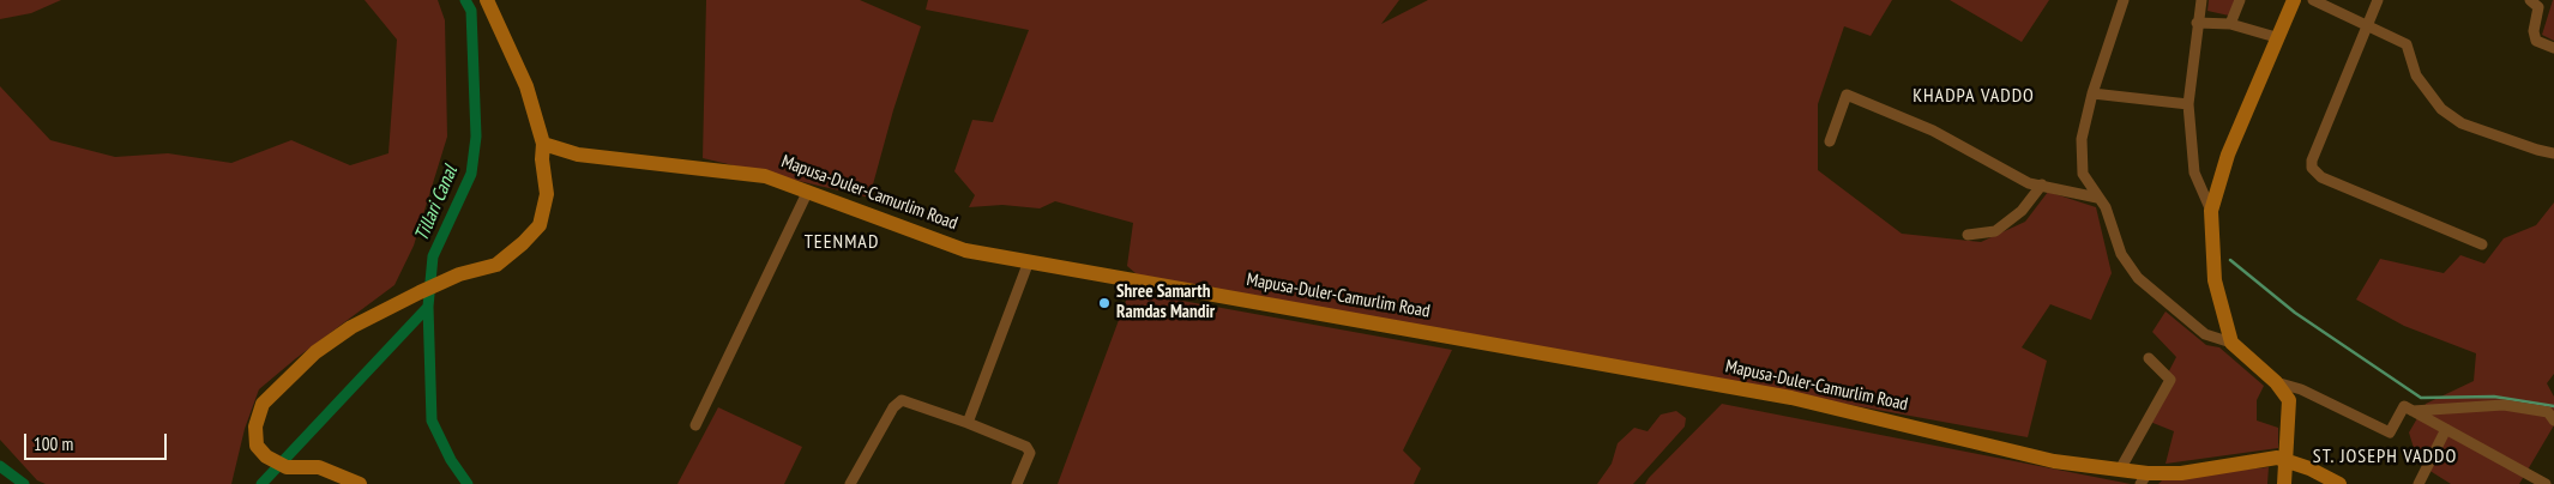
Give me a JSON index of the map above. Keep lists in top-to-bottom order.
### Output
{
  "streets": {
    "street": ["Mapusa-Duler-Camurlim Road"]
  },
  "districts": ["KHADPA VADDO", "TEENMAD", "ST. JOSEPH VADDO"],
  "water": ["Tillari Canal"],
  "places": ["Shree Samarth Ramdas Mandir"],
  "scale_bar": "100 m"
}
